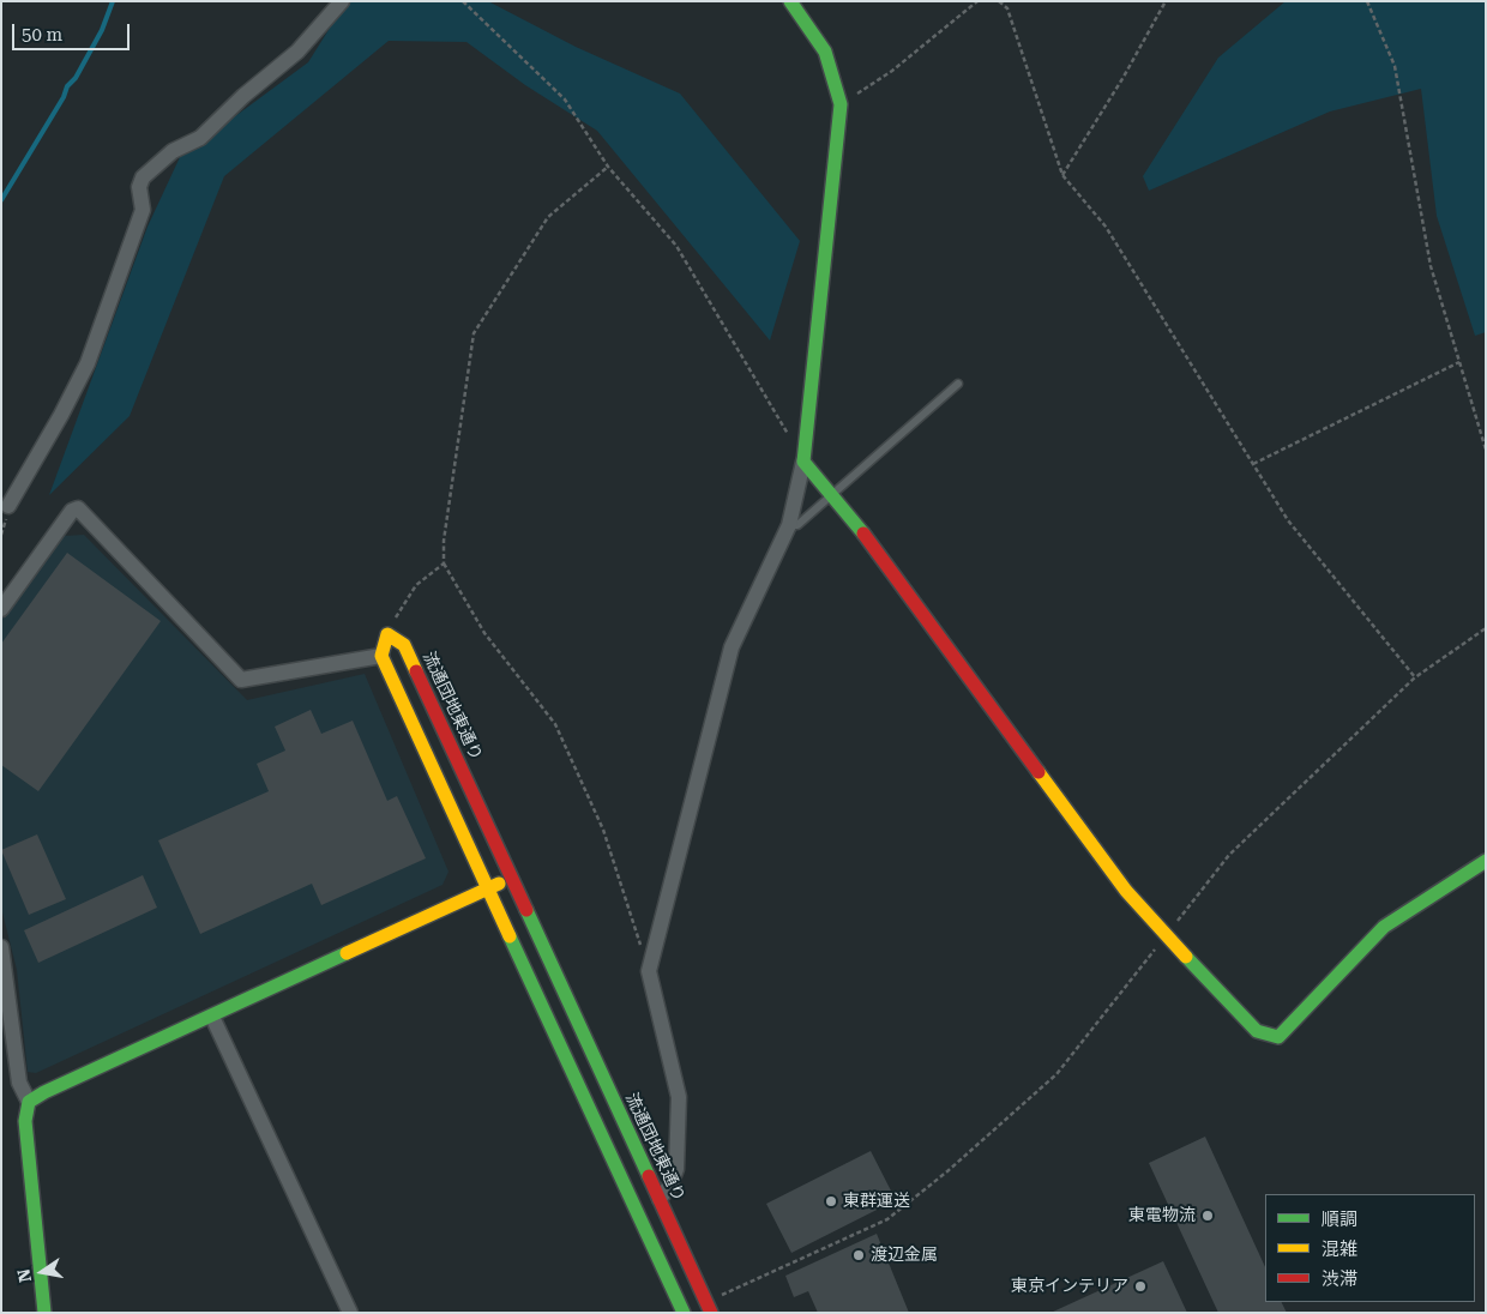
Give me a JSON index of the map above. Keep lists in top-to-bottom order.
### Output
{
  "streets": {
    "street": ["流通団地東通り"]
  },
  "places": [
    "東群運送",
    "東電物流",
    "渡辺金属",
    "東京インテリア"
  ],
  "legend": ["順調", "混雑", "渋滞"],
  "scale_bar": "50 m",
  "north": "left"
}
